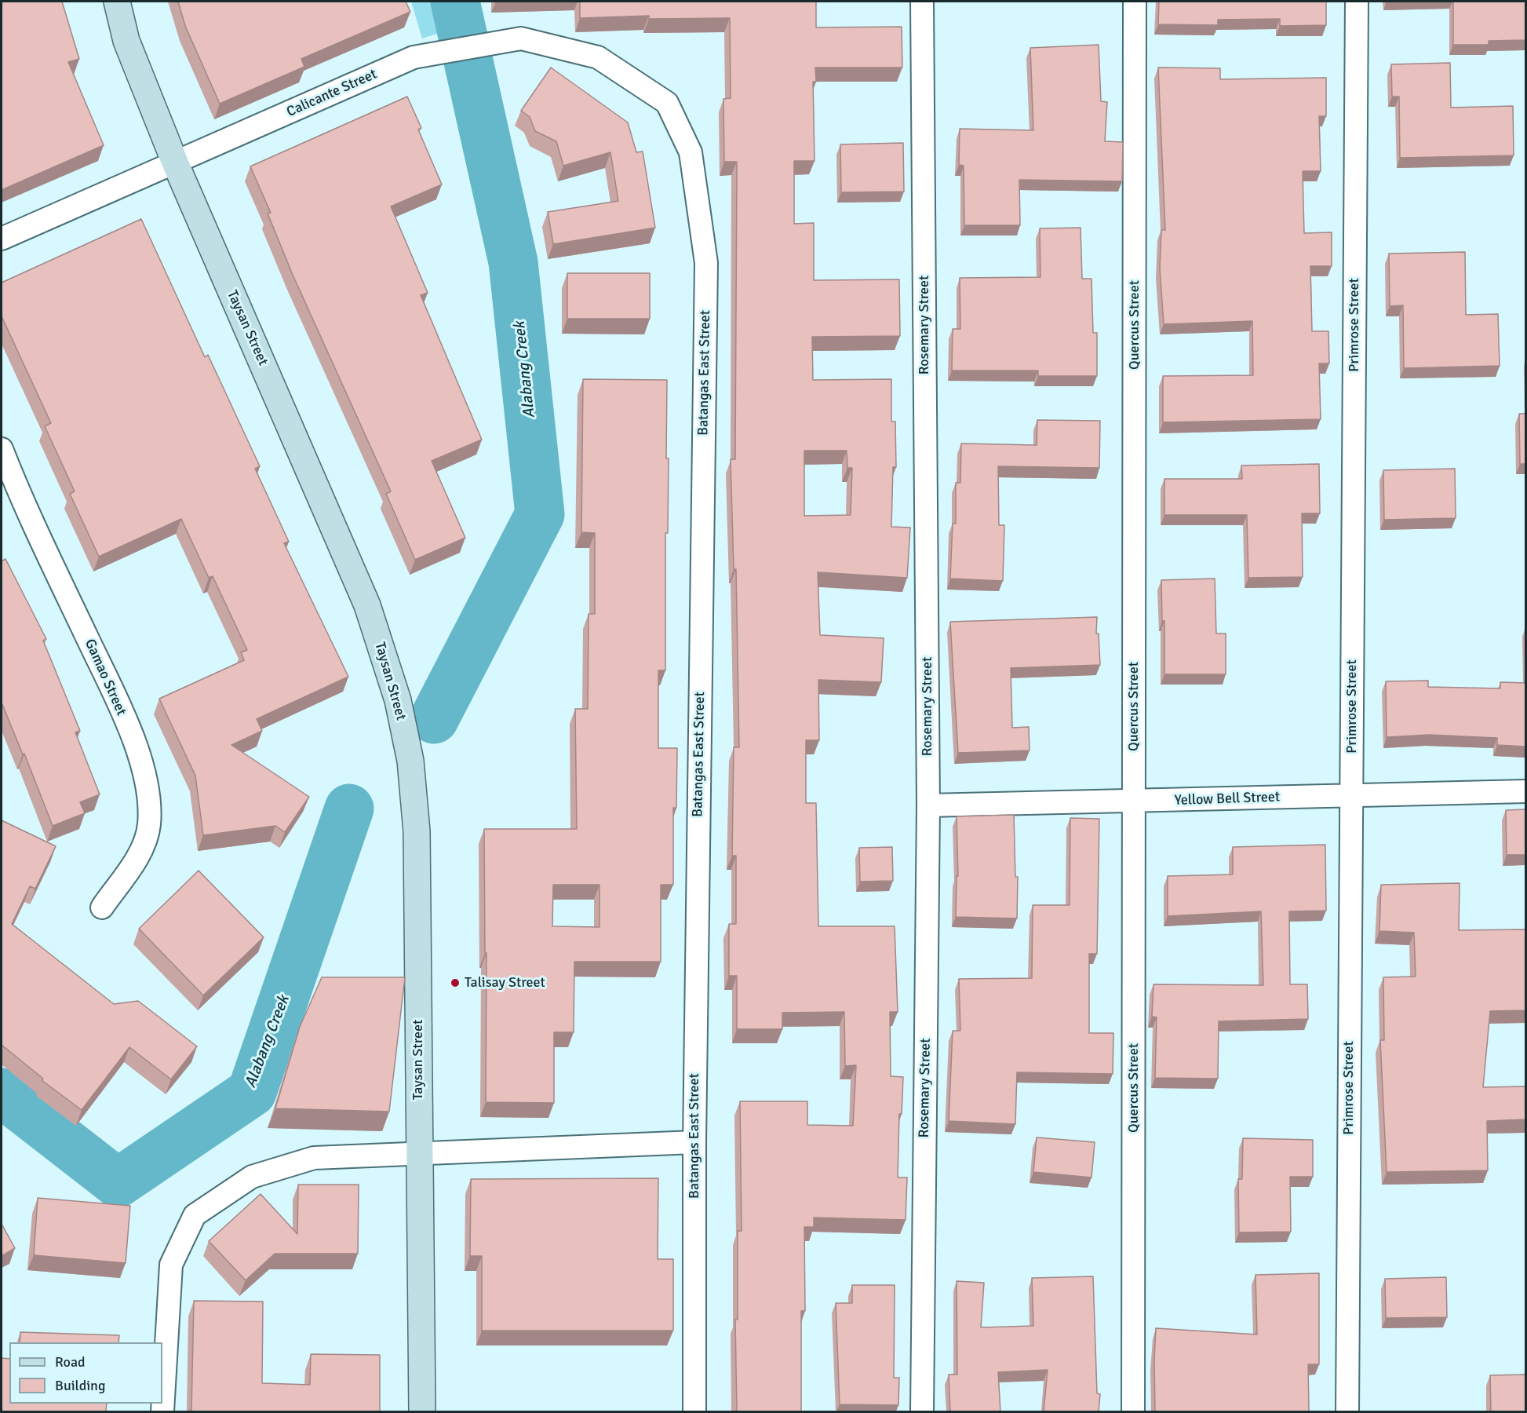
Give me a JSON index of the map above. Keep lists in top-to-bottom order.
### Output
{
  "streets": {
    "street": [
      "Calicante Street",
      "Rosemary Street",
      "Quercus Street",
      "Primrose Street",
      "Taysan Street",
      "Batangas East Street",
      "Gamao Street",
      "Yellow Bell Street"
    ]
  },
  "crossings": [
    ["Calicante Street", "Taysan Street"],
    ["Calicante Street", "Batangas East Street"],
    ["Rosemary Street", "Yellow Bell Street"],
    ["Quercus Street", "Yellow Bell Street"],
    ["Primrose Street", "Yellow Bell Street"]
  ],
  "water": ["Alabang Creek"],
  "places": ["Talisay Street"],
  "legend": ["Road", "Building"]
}
